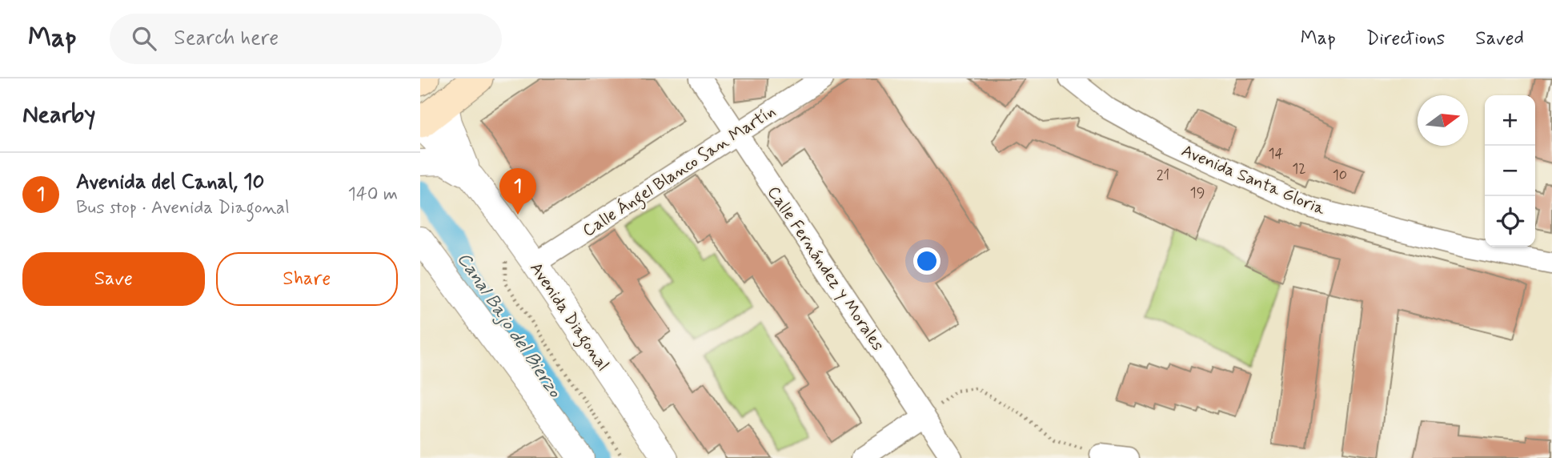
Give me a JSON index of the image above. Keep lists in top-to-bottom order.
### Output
{
  "streets": {
    "street": [
      "Calle Ángel Blanco San Martín",
      "Avenida Santa Gloria",
      "Calle Fernández y Morales",
      "Avenida Diagonal"
    ]
  },
  "crossings": [
    ["Calle Ángel Blanco San Martín", "Calle Fernández y Morales"],
    ["Calle Ángel Blanco San Martín", "Avenida Diagonal"]
  ],
  "water": ["Canal Bajo del Bierzo"],
  "house_numbers": [
    "14",
    "12",
    "21",
    "10",
    "19"
  ],
  "north": "right",
  "page": {
    "header": "Map",
    "search": "Search here",
    "nav": ["Map", "Directions", "Saved"],
    "heading": "Nearby",
    "map_buttons": ["+", "−"],
    "list": [
      {
        "mark": "1",
        "name": "Avenida del Canal, 10",
        "note": "Bus stop · Avenida Diagonal",
        "value": "140 m"
      }
    ],
    "pins": "1",
    "buttons": ["Save", "Share"]
  }
}
